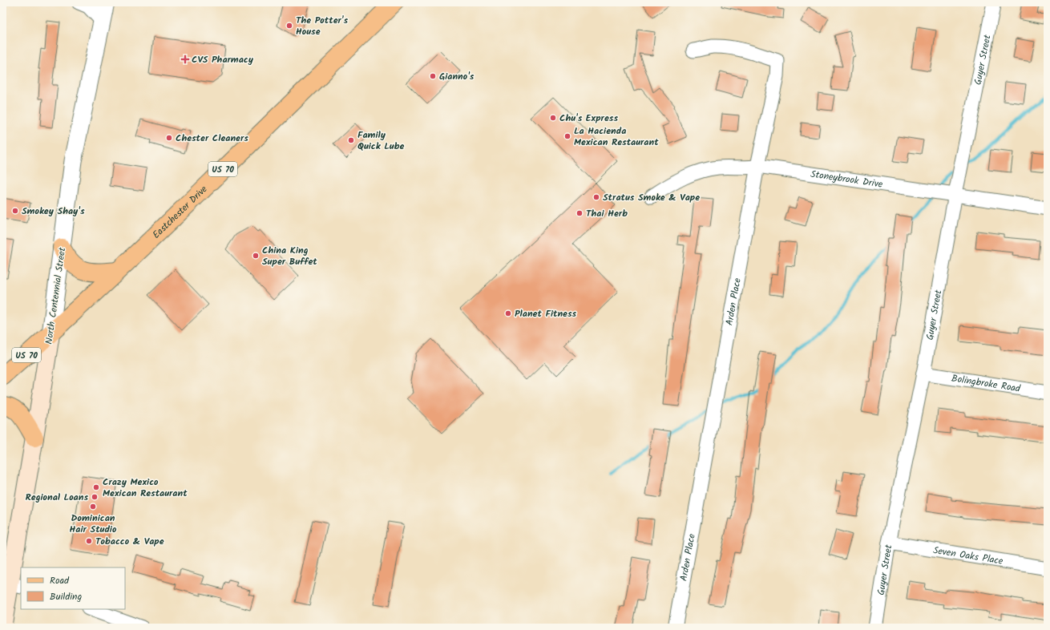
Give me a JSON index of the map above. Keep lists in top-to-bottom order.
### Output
{
  "streets": {
    "main road": ["US 70", "Eastchester Drive", "North Centennial Street"],
    "street": [
      "Guyer Street",
      "Stoneybrook Drive",
      "Arden Place",
      "Bolingbroke Road",
      "Seven Oaks Place"
    ]
  },
  "crossings": [
    ["Guyer Street", "Stoneybrook Drive"],
    ["Guyer Street", "Bolingbroke Road"],
    ["Guyer Street", "Seven Oaks Place"],
    ["Stoneybrook Drive", "Arden Place"],
    ["Eastchester Drive", "North Centennial Street"]
  ],
  "places": {
    "other": [
      "The Potter's House",
      "Gianno's",
      "Chu's Express",
      "La Hacienda Mexican Restaurant",
      "Chester Cleaners",
      "Family Quick Lube",
      "Stratus Smoke & Vape",
      "Smokey Shay's",
      "Thai Herb",
      "China King Super Buffet",
      "Planet Fitness",
      "Crazy Mexico Mexican Restaurant",
      "Regional Loans",
      "Dominican Hair Studio",
      "Tobacco & Vape"
    ],
    "health": ["CVS Pharmacy"]
  },
  "legend": ["Road", "Building"]
}
